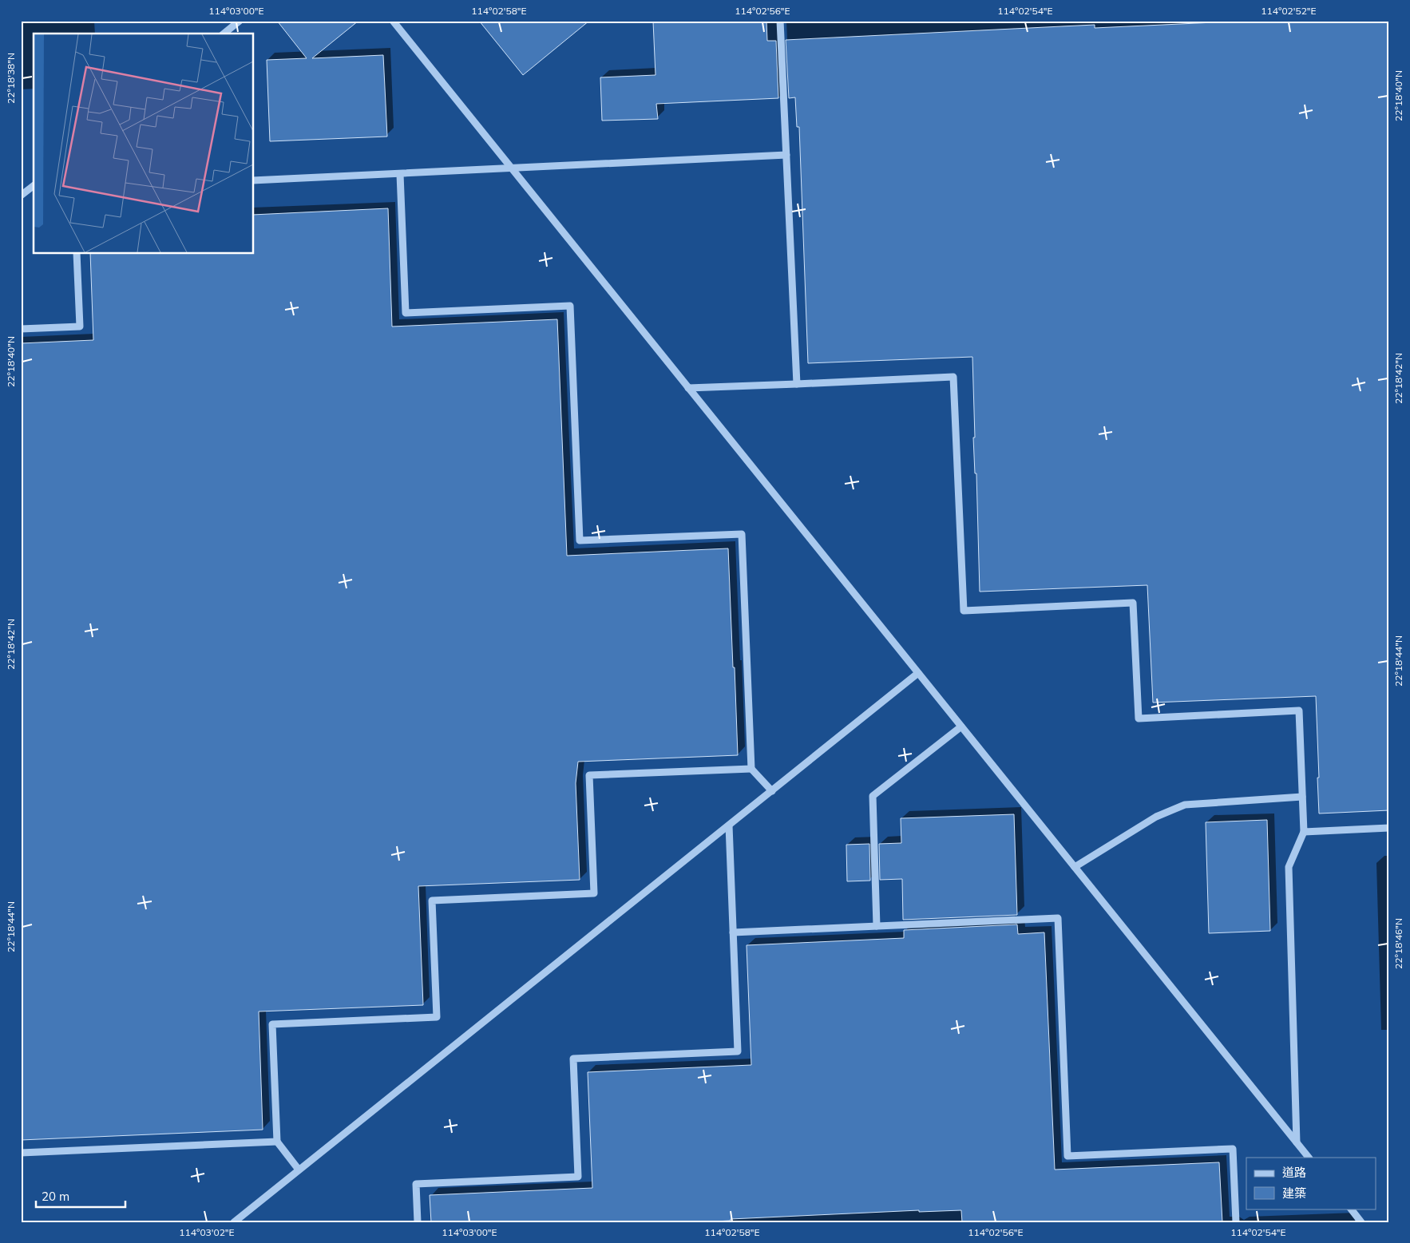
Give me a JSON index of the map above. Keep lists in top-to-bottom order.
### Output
{
  "legend": ["道路", "建築"],
  "scale_bar": "20 m",
  "coordinates": [
    "114°03'00\"E",
    "114°02'58\"E",
    "114°02'56\"E",
    "114°02'54\"E",
    "114°02'52\"E",
    "22°18'38\"N",
    "22°18'40\"N",
    "22°18'42\"N",
    "22°18'44\"N",
    "22°18'46\"N",
    "114°03'02\"E"
  ]
}
